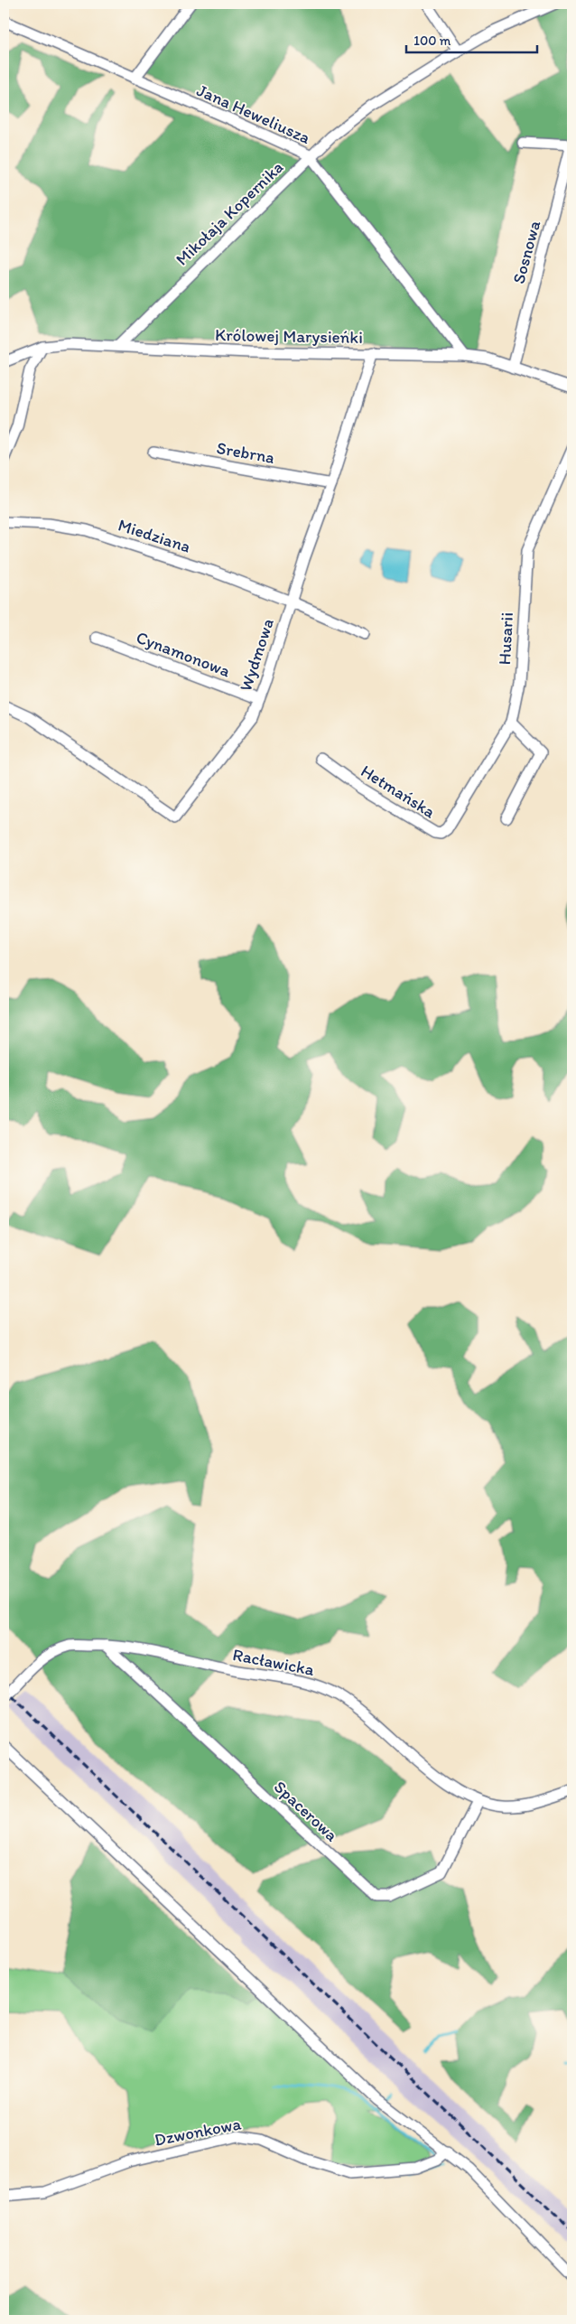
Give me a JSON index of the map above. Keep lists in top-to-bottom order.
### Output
{
  "streets": {
    "street": [
      "Jana Heweliusza",
      "Mikołaja Kopernika",
      "Sosnowa",
      "Królowej Marysieńki",
      "Srebrna",
      "Miedziana",
      "Husarii",
      "Cynamonowa",
      "Wydmowa",
      "Hetmańska",
      "Racławicka",
      "Spacerowa",
      "Dzwonkowa"
    ]
  },
  "crossings": [
    ["Jana Heweliusza", "Mikołaja Kopernika"],
    ["Jana Heweliusza", "Królowej Marysieńki"],
    ["Mikołaja Kopernika", "Królowej Marysieńki"],
    ["Sosnowa", "Królowej Marysieńki"],
    ["Królowej Marysieńki", "Wydmowa"],
    ["Srebrna", "Wydmowa"],
    ["Miedziana", "Wydmowa"],
    ["Husarii", "Hetmańska"],
    ["Cynamonowa", "Wydmowa"],
    ["Racławicka", "Spacerowa"]
  ],
  "scale_bar": "100 m"
}
